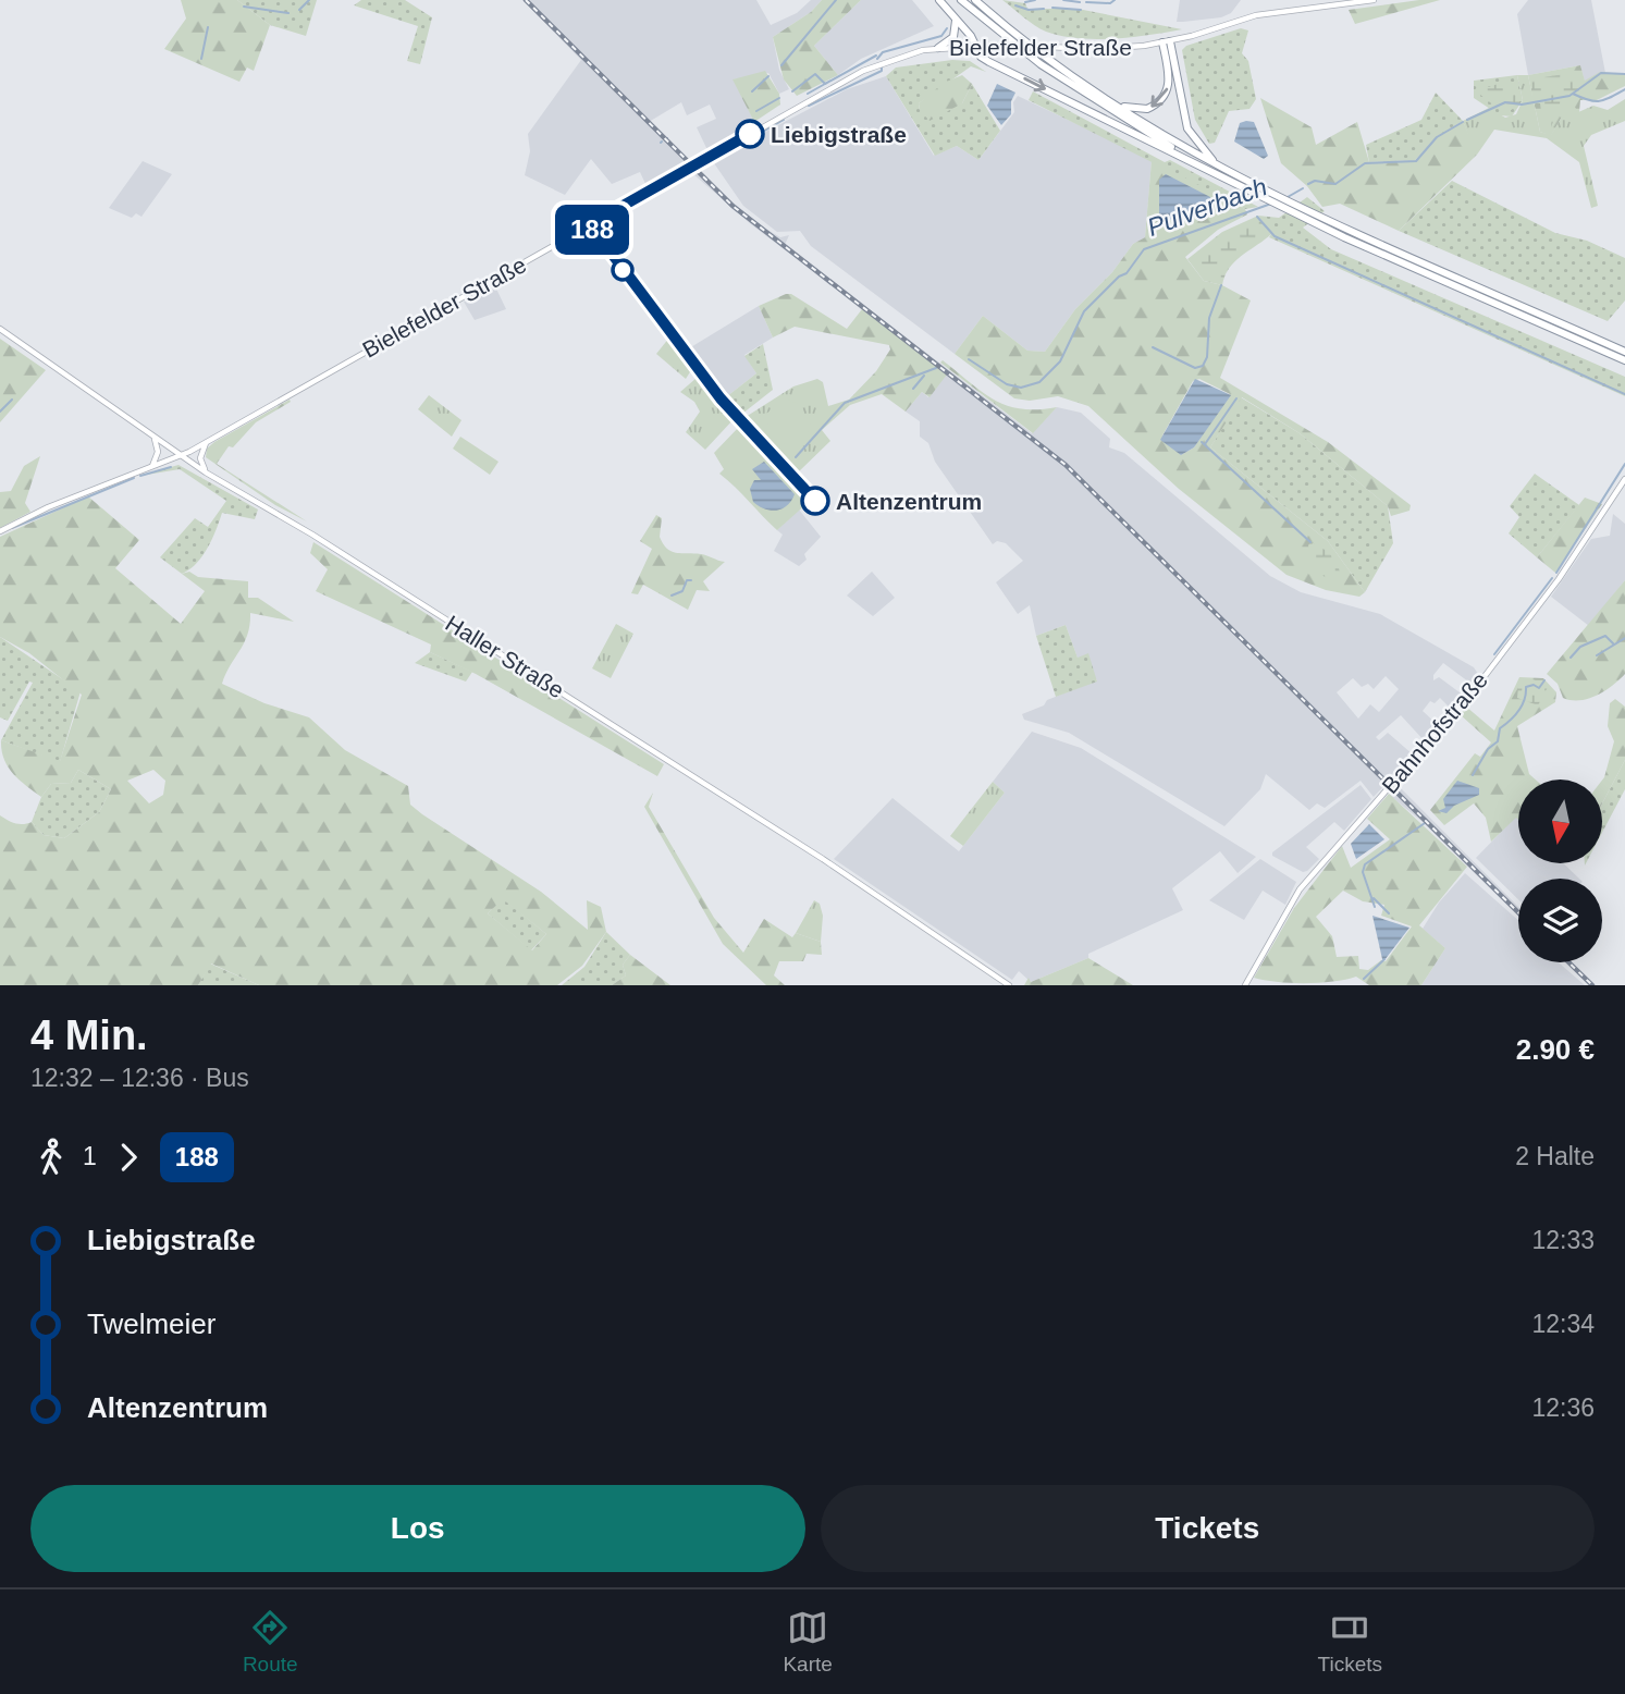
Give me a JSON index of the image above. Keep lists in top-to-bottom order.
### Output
{
  "streets": {
    "main road": ["Bielefelder Straße", "Haller Straße", "Bahnhofstraße"]
  },
  "crossings": [
    ["Bielefelder Straße", "Haller Straße"]
  ],
  "water": ["Pulverbach"],
  "places": ["Liebigstraße", "Altenzentrum"],
  "lines": ["bus line 188"],
  "north": "bottom",
  "page": {
    "on_map": "188",
    "heading": ["4 Min.", "12:32 – 12:36 · Bus", "2.90 €"],
    "legs": ["1", "188", "2 Halte"],
    "list": [
      {
        "name": "Liebigstraße",
        "value": "12:33"
      },
      {
        "name": "Twelmeier",
        "value": "12:34"
      },
      {
        "name": "Altenzentrum",
        "value": "12:36"
      }
    ],
    "buttons": ["Los", "Tickets"],
    "tabs": ["Route", "Karte", "Tickets"]
  }
}
